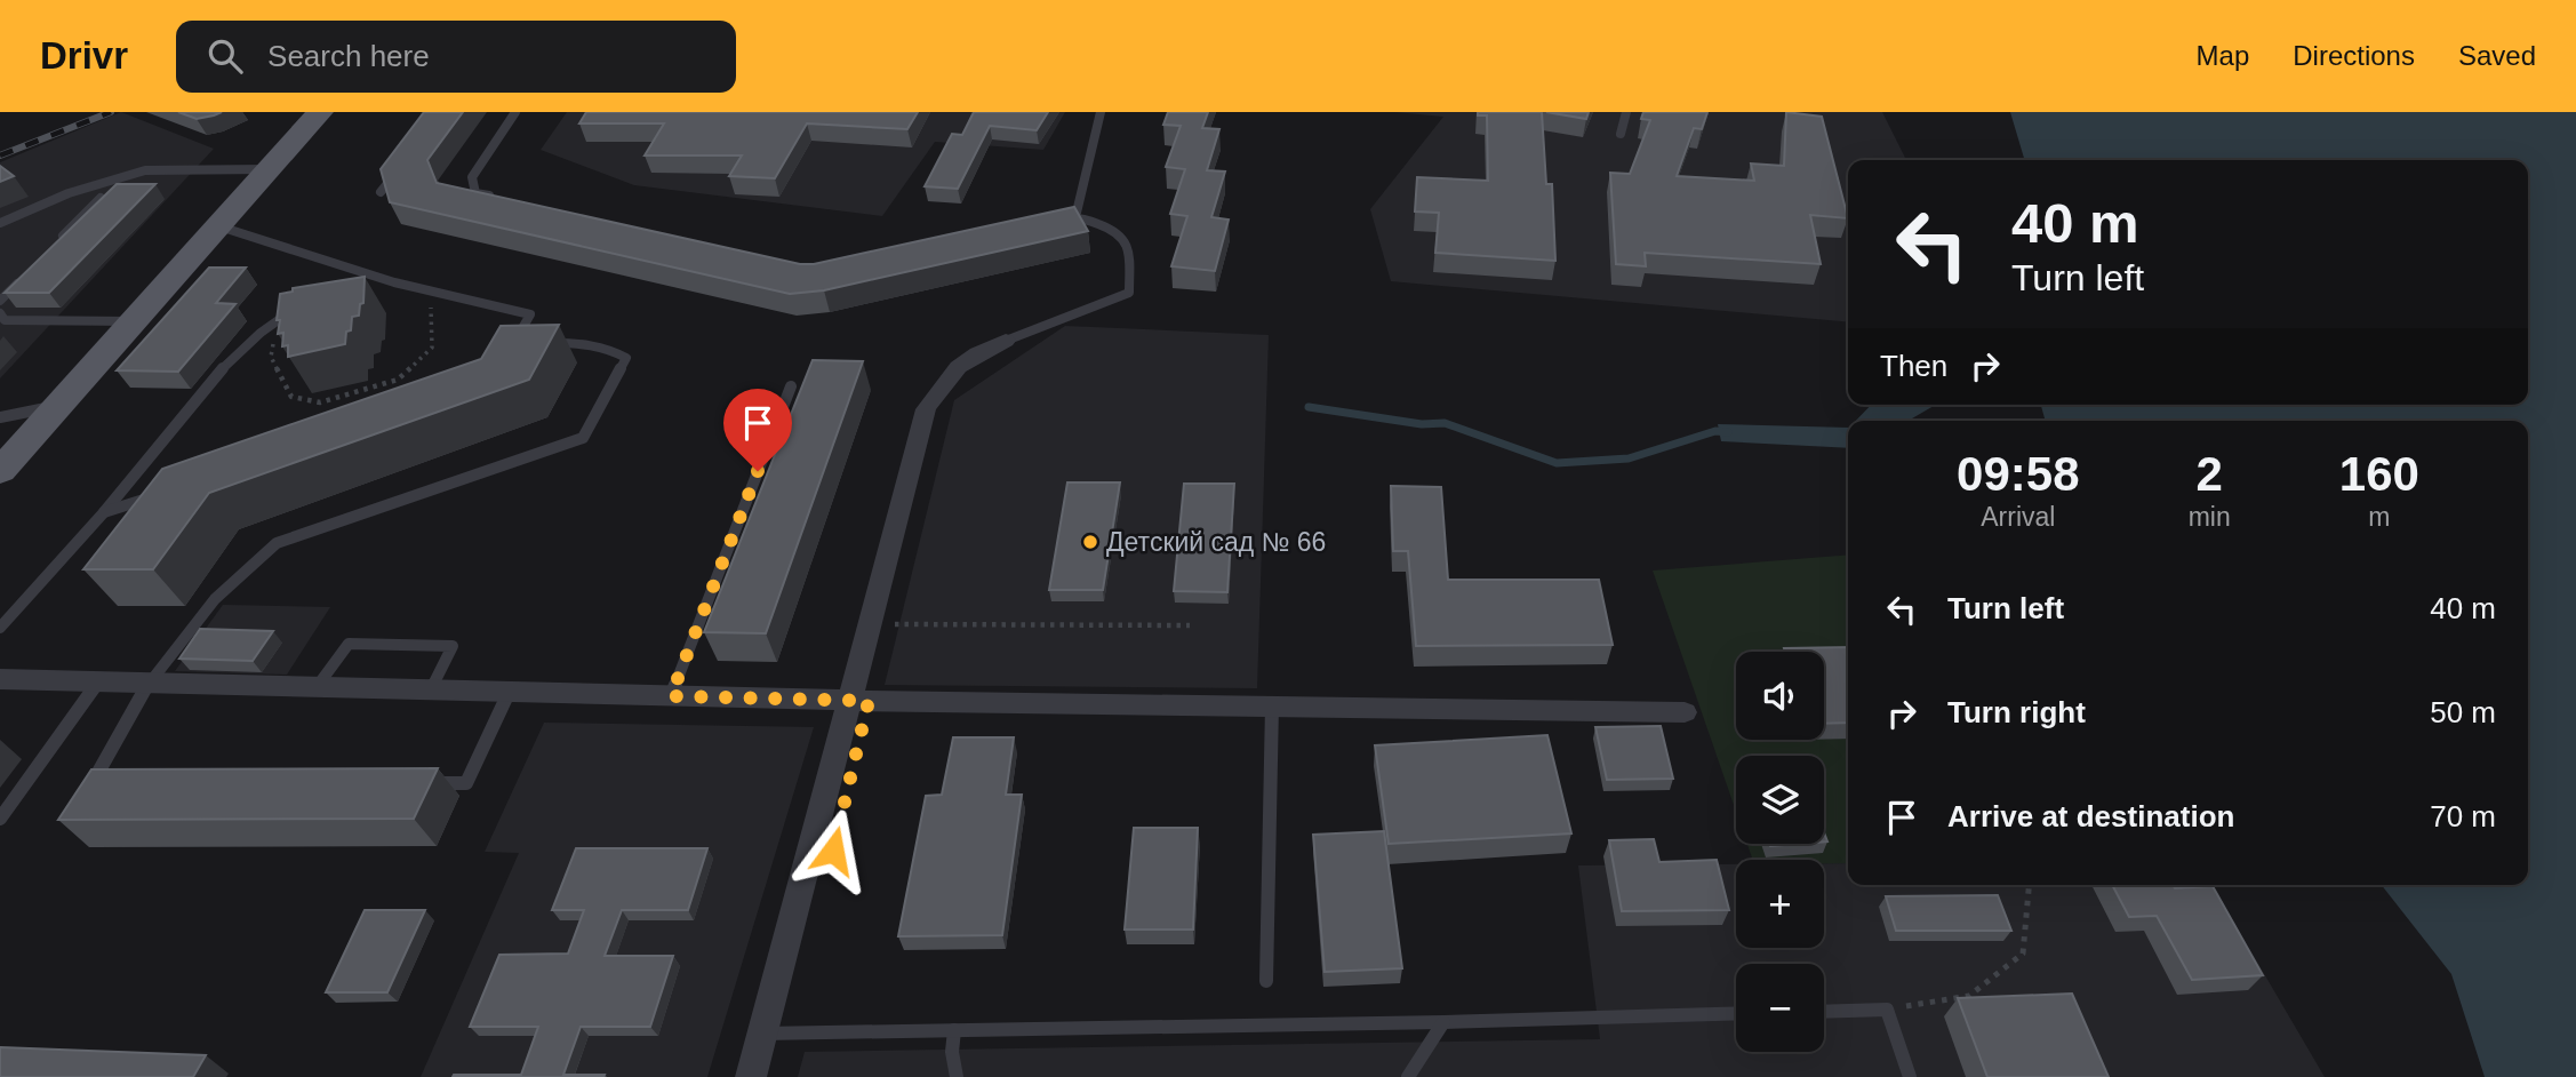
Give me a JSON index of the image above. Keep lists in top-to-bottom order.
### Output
{
  "places": ["Детский сад № 66"],
  "page": {
    "header": "Drivr",
    "search": "Search here",
    "nav": ["Map", "Directions", "Saved"],
    "turn": ["40 m", "Turn left"],
    "then": "Then",
    "eta": [
      "09:58",
      "Arrival",
      "2",
      "min",
      "160",
      "m"
    ],
    "list": [
      {
        "name": "Turn left",
        "value": "40 m"
      },
      {
        "name": "Turn right",
        "value": "50 m"
      },
      {
        "name": "Arrive at destination",
        "value": "70 m"
      }
    ],
    "map_buttons": ["+", "−"]
  }
}
